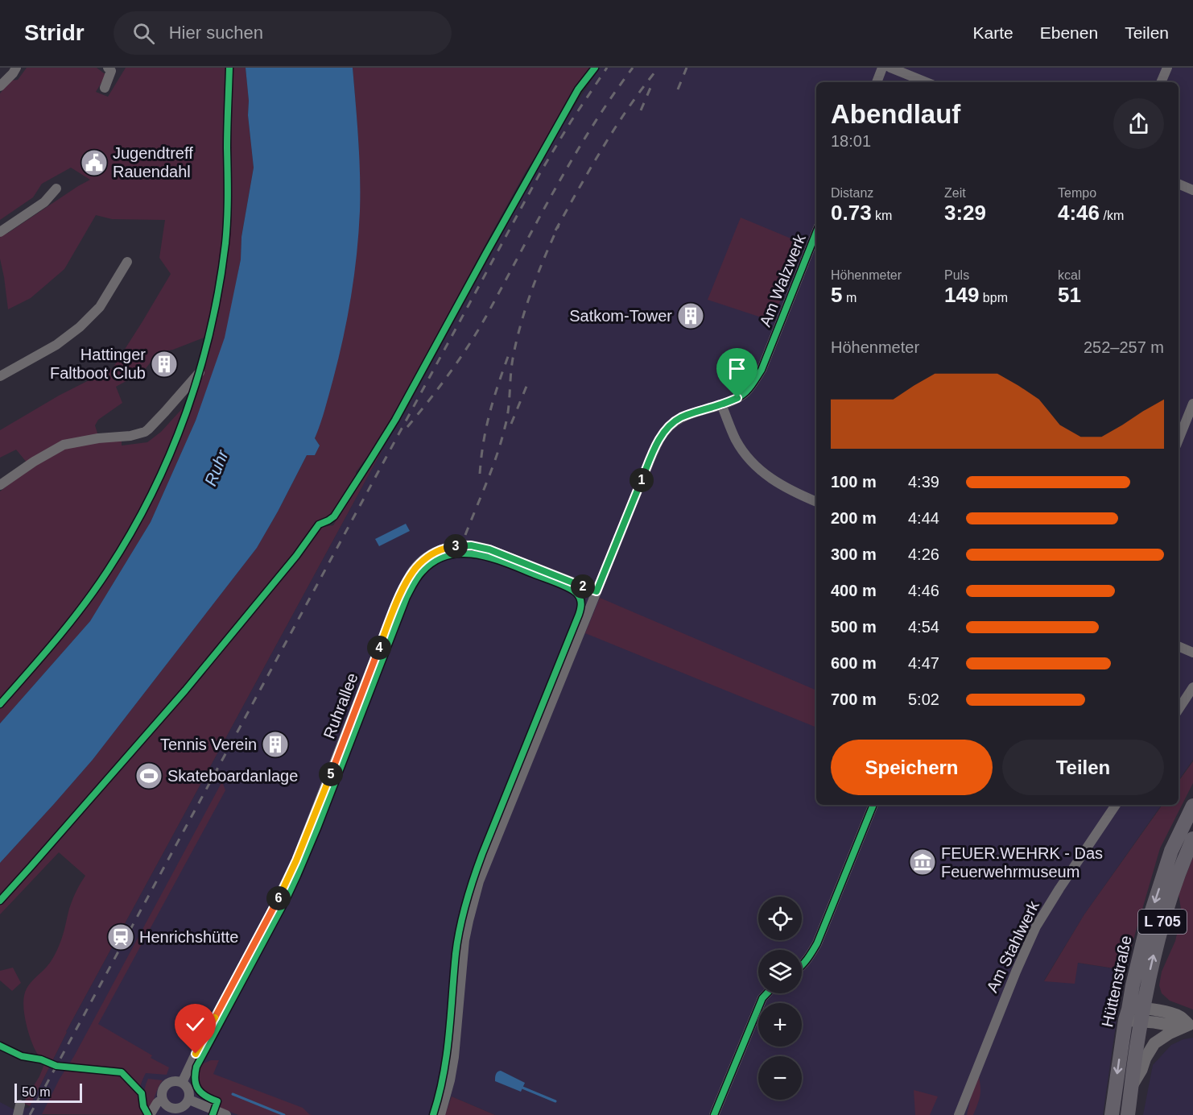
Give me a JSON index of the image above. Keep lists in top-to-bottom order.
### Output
{
  "streets": {
    "main road": ["L 705", "Hüttenstraße"],
    "street": ["Am Walzwerk", "Ruhrallee", "Am Stahlwerk"]
  },
  "crossings": [
    ["Am Walzwerk", "Ruhrallee"]
  ],
  "water": ["Ruhr"],
  "places": {
    "public building": ["Jugendtreff Rauendahl"],
    "building": ["Satkom-Tower", "Hattinger Faltboot Club", "Tennis Verein"],
    "sports": ["Skateboardanlage"],
    "museum": ["FEUER.WEHRK - Das Feuerwehrmuseum"],
    "station": ["Henrichshütte"]
  },
  "scale_bar": "50 m",
  "page": {
    "header": "Stridr",
    "search": "Hier suchen",
    "nav": ["Karte", "Ebenen", "Teilen"],
    "heading": ["Abendlauf", "18:01"],
    "stats": [
      ["Distanz", "0.73 km"],
      ["Zeit", "3:29"],
      ["Tempo", "4:46 /km"],
      ["Höhenmeter", "5 m"],
      ["Puls", "149 bpm"],
      ["kcal", "51"]
    ],
    "chart": ["Höhenmeter", "252–257 m"],
    "list": [
      {
        "name": "100 m",
        "note": "4:39"
      },
      {
        "name": "200 m",
        "note": "4:44"
      },
      {
        "name": "300 m",
        "note": "4:26"
      },
      {
        "name": "400 m",
        "note": "4:46"
      },
      {
        "name": "500 m",
        "note": "4:54"
      },
      {
        "name": "600 m",
        "note": "4:47"
      },
      {
        "name": "700 m",
        "note": "5:02"
      }
    ],
    "pins": [
      "1",
      "3",
      "2",
      "4",
      "5",
      "6"
    ],
    "buttons": ["Speichern", "Teilen"],
    "map_buttons": ["+", "−"],
    "scale": "50 m"
  }
}
